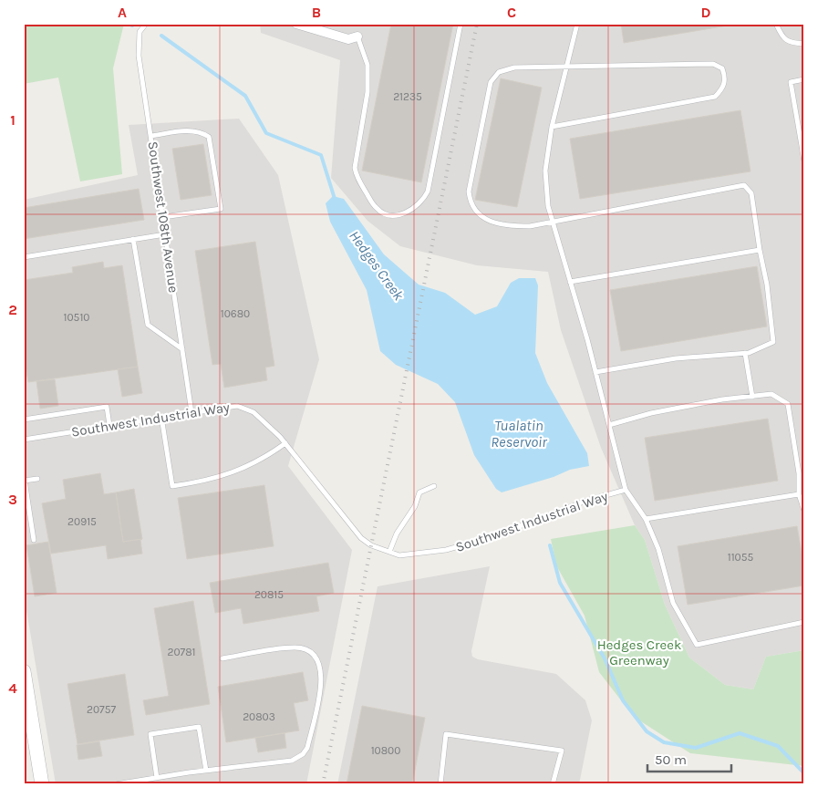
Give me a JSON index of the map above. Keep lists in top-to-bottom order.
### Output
{
  "streets": {
    "lane": ["Southwest 108th Avenue", "Southwest Industrial Way"]
  },
  "crossings": [
    ["Southwest 108th Avenue", "Southwest Industrial Way"]
  ],
  "water": ["Hedges Creek", "Tualatin Reservoir"],
  "parks": ["Hedges Creek Greenway"],
  "house_numbers": [
    "21235",
    "10680",
    "10510",
    "20915",
    "11055",
    "20815",
    "20781",
    "20757",
    "20803",
    "10800"
  ],
  "scale_bar": "50 m",
  "grid": {
    "columns": [
      "A",
      "B",
      "C",
      "D"
    ],
    "rows": [
      "1",
      "2",
      "3",
      "4"
    ]
  }
}
